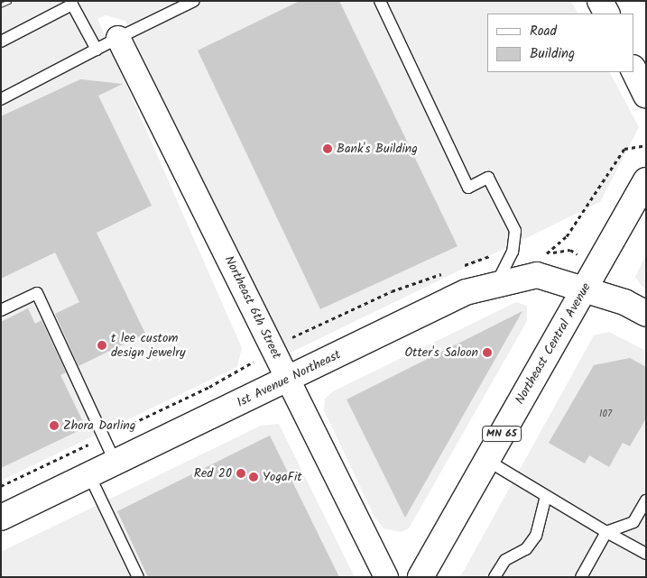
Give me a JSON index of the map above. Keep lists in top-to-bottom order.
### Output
{
  "streets": {
    "main road": ["Northeast Central Avenue", "1st Avenue Northeast", "MN 65"],
    "street": ["Northeast 6th Street"]
  },
  "crossings": [
    ["Northeast 6th Street", "1st Avenue Northeast"],
    ["Northeast Central Avenue", "1st Avenue Northeast"]
  ],
  "places": [
    "Bank's Building",
    "t lee custom design jewelry",
    "Otter's Saloon",
    "Zhora Darling",
    "Red 20",
    "YogaFit"
  ],
  "house_numbers": ["107"],
  "legend": ["Road", "Building"]
}
